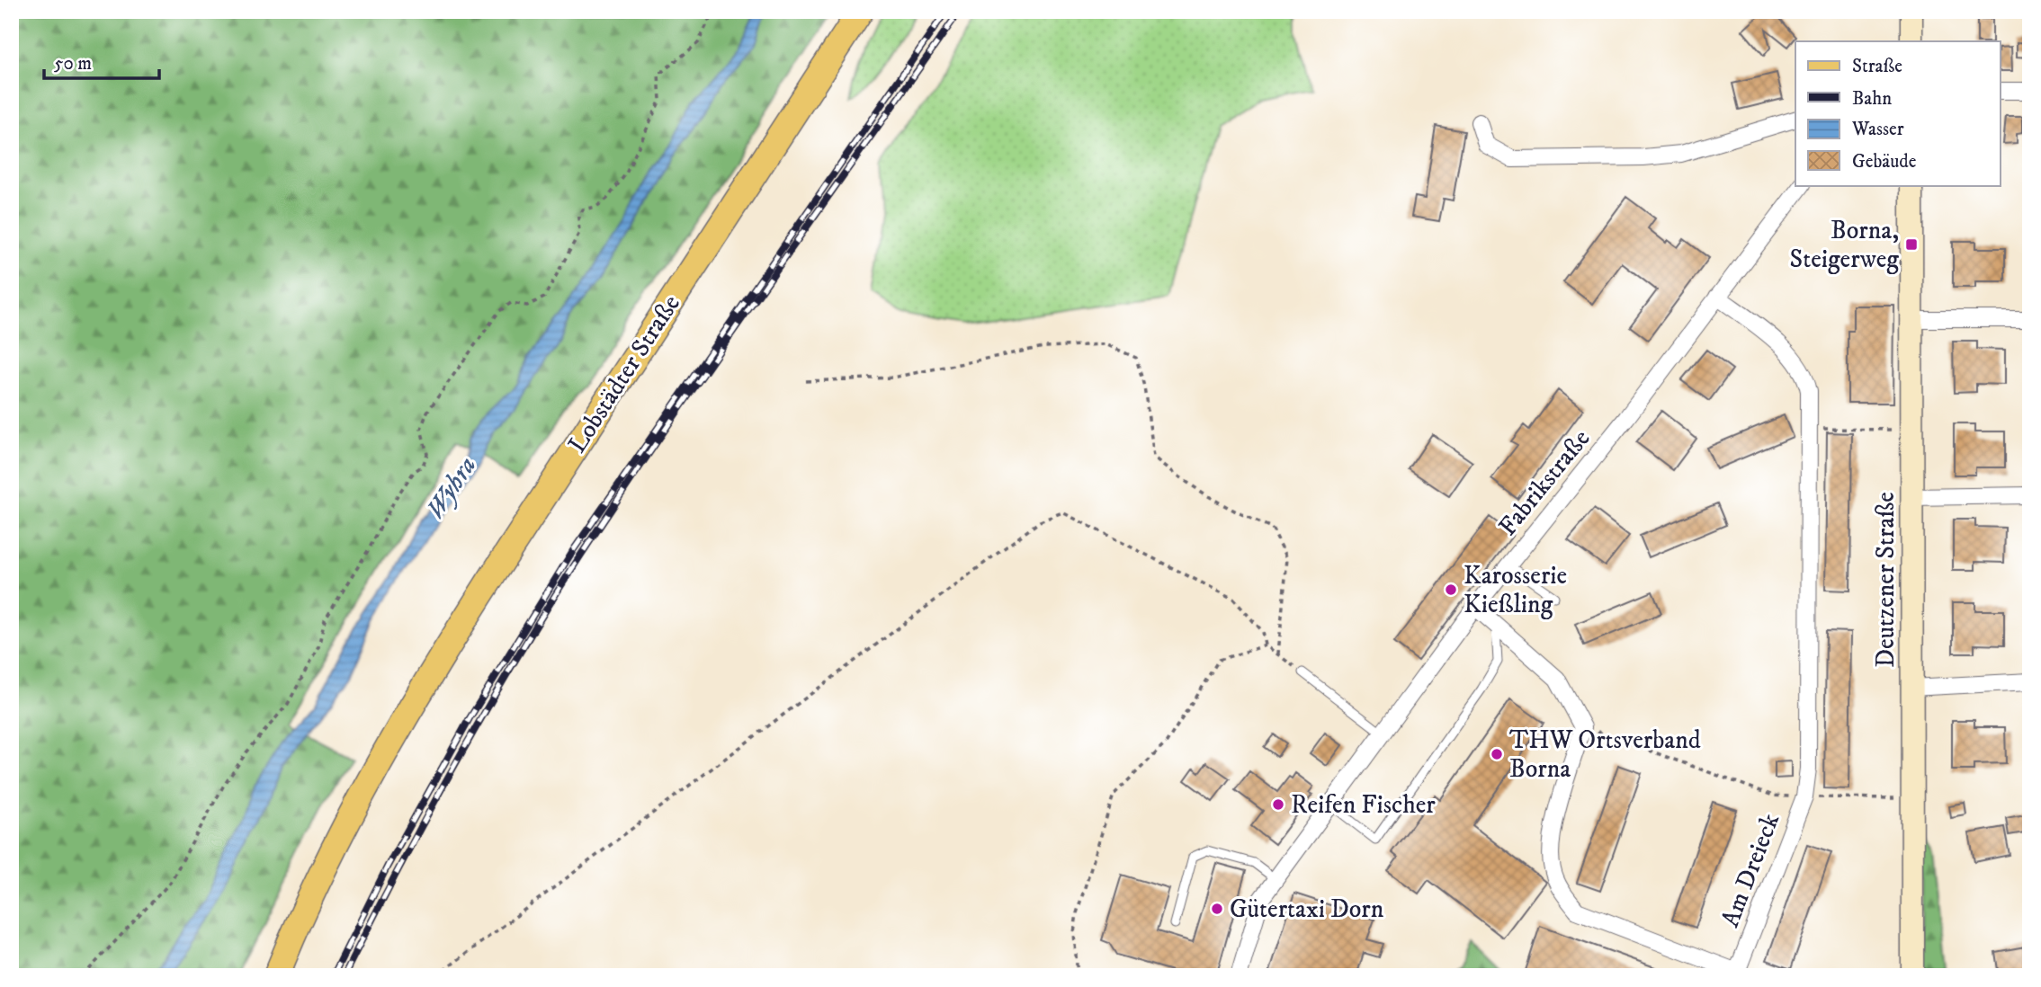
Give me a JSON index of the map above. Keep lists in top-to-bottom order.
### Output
{
  "streets": {
    "main road": ["Lobstädter Straße", "Deutzener Straße"],
    "street": ["Fabrikstraße", "Am Dreieck"]
  },
  "crossings": [
    ["Fabrikstraße", "Am Dreieck"]
  ],
  "water": ["Wyhra"],
  "places": {
    "transit": ["Borna, Steigerweg"],
    "other": [
      "Karosserie Kießling",
      "THW Ortsverband Borna",
      "Reifen Fischer",
      "Gütertaxi Dorn"
    ]
  },
  "legend": [
    "Straße",
    "Bahn",
    "Wasser",
    "Gebäude"
  ],
  "scale_bar": "50 m"
}
